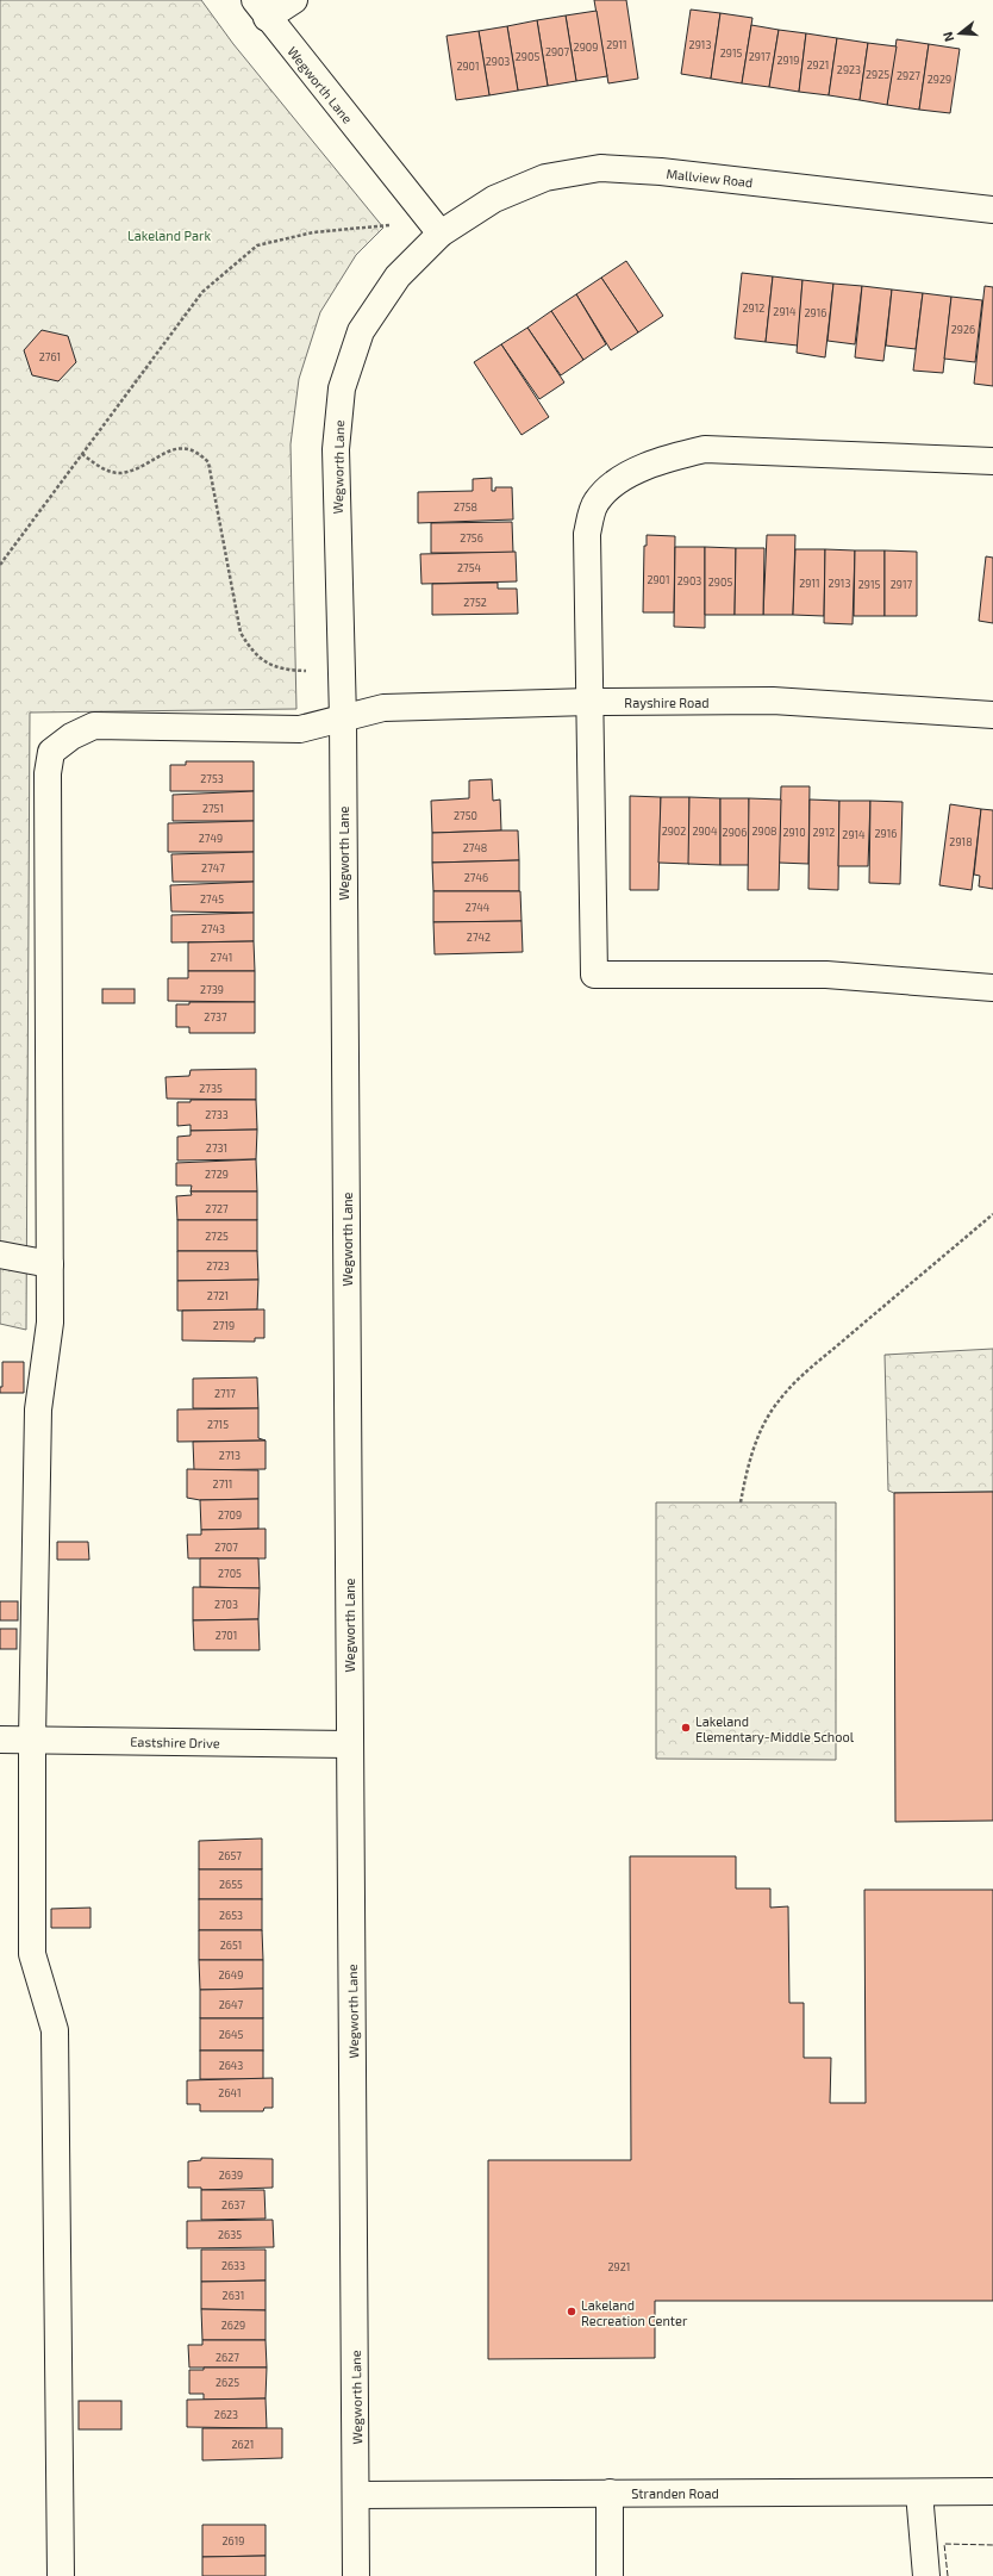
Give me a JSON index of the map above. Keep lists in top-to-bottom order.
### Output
{
  "streets": {
    "street": [
      "Wegworth Lane",
      "Mallview Road",
      "Rayshire Road",
      "Eastshire Drive",
      "Stranden Road"
    ]
  },
  "crossings": [
    ["Wegworth Lane", "Mallview Road"],
    ["Wegworth Lane", "Rayshire Road"],
    ["Wegworth Lane", "Eastshire Drive"],
    ["Wegworth Lane", "Stranden Road"]
  ],
  "parks": ["Lakeland Park"],
  "places": ["Lakeland Elementary-Middle School", "Lakeland Recreation Center"],
  "house_numbers": [
    "2911",
    "2913",
    "2909",
    "2907",
    "2915",
    "2905",
    "2917",
    "2919",
    "2903",
    "2921",
    "2901",
    "2923",
    "2925",
    "2927",
    "2929",
    "2912",
    "2914",
    "2916",
    "2926",
    "2761",
    "2758",
    "2756",
    "2754",
    "2901",
    "2903",
    "2905",
    "2911",
    "2913",
    "2915",
    "2917",
    "2752",
    "2753",
    "2751",
    "2750",
    "2902",
    "2904",
    "2908",
    "2906",
    "2910",
    "2912",
    "2916",
    "2914",
    "2749",
    "2918",
    "2748",
    "2747",
    "2746",
    "2745",
    "2744",
    "2743",
    "2742",
    "2741",
    "2739",
    "2737",
    "2735",
    "2733",
    "2731",
    "2729",
    "2727",
    "2725",
    "2723",
    "2721",
    "2719",
    "2717",
    "2715",
    "2713",
    "2711",
    "2709",
    "2707",
    "2705",
    "2703",
    "2701",
    "2657",
    "2655",
    "2653",
    "2651",
    "2649",
    "2647",
    "2645",
    "2643",
    "2641",
    "2639",
    "2637",
    "2635",
    "2633",
    "2921",
    "2631",
    "2629",
    "2627",
    "2625",
    "2623",
    "2621",
    "2619"
  ],
  "north": "left"
}
